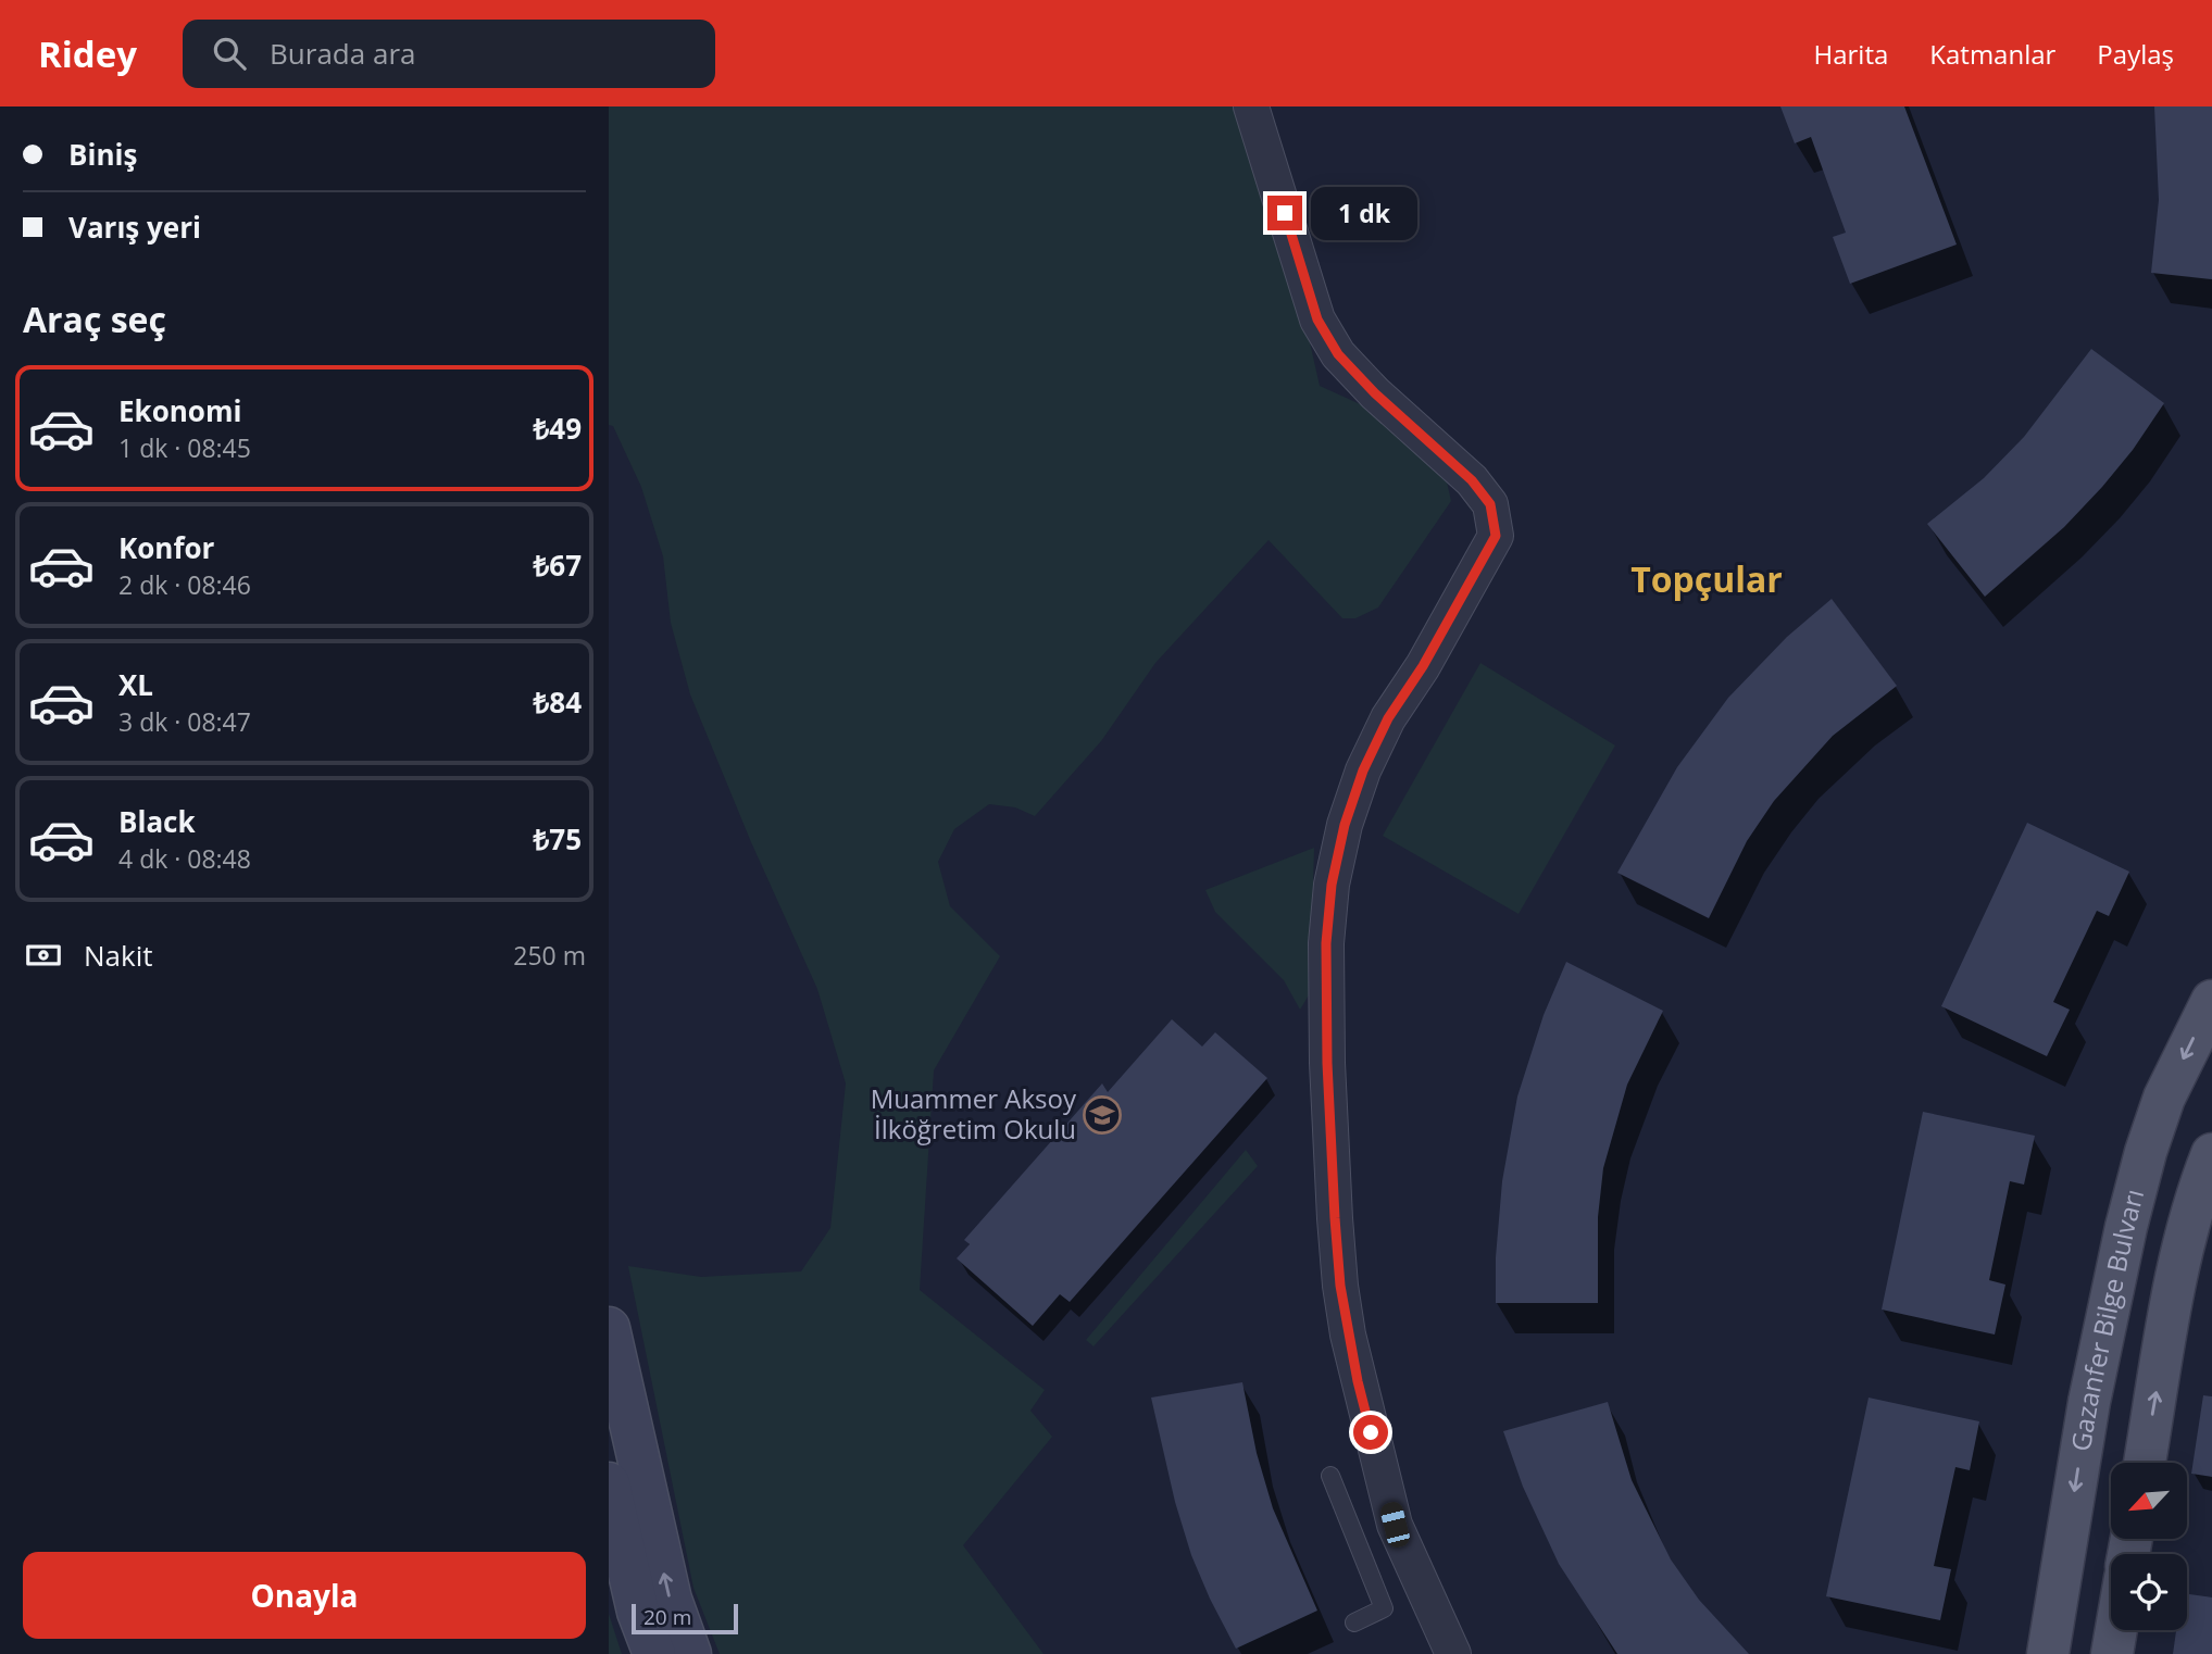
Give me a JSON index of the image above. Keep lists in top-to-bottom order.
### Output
{
  "streets": {
    "main road": ["Gazanfer Bilge Bulvarı"]
  },
  "districts": ["Topçular"],
  "places": {
    "school or university": ["Muammer Aksoy İlköğretim Okulu"]
  },
  "scale_bar": "20 m",
  "north": "bottom left",
  "page": {
    "header": "Ridey",
    "search": "Burada ara",
    "nav": ["Harita", "Katmanlar", "Paylaş"],
    "banner": ["Biniş", "Varış yeri"],
    "bubble": "1 dk",
    "heading": "Araç seç",
    "list": [
      {
        "name": "Ekonomi",
        "note": "1 dk · 08:45",
        "value": "₺49"
      },
      {
        "name": "Konfor",
        "note": "2 dk · 08:46",
        "value": "₺67"
      },
      {
        "name": "XL",
        "note": "3 dk · 08:47",
        "value": "₺84"
      },
      {
        "name": "Black",
        "note": "4 dk · 08:48",
        "value": "₺75"
      }
    ],
    "pay": ["Nakit", "250 m"],
    "buttons": "Onayla",
    "scale": "20 m"
  }
}
